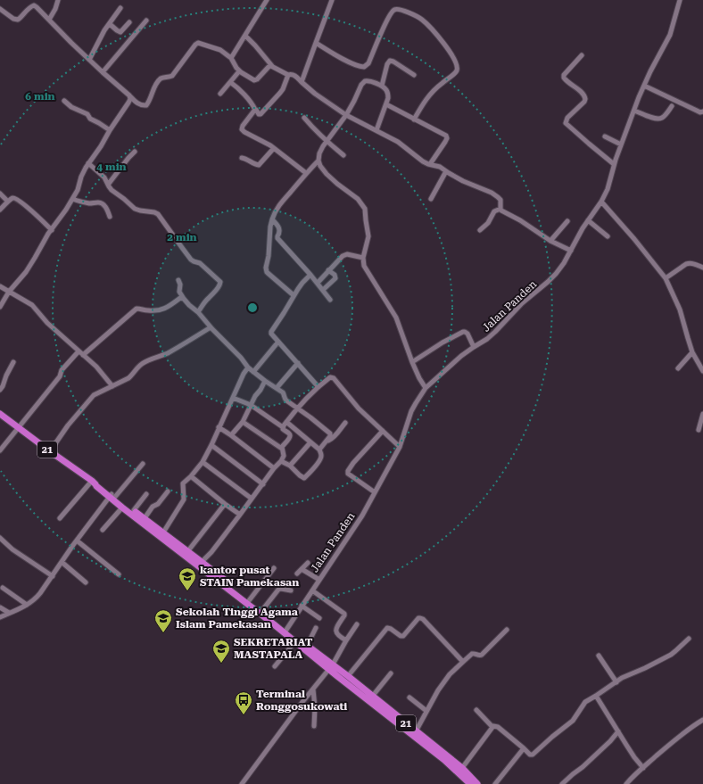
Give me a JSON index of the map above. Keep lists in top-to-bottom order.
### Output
{
  "streets": {
    "highway": ["21"],
    "street": ["Jalan Panden"]
  },
  "crossings": [
    ["Jalan Panden", "21"]
  ],
  "places": {
    "school or university": ["kantor pusat STAIN Pamekasan", "Sekolah Tinggi Agama Islam Pamekasan", "SEKRETARIAT MASTAPALA"],
    "bus stop": ["Terminal Ronggosukowati"]
  },
  "rings": ["6 min", "4 min", "2 min"]
}
